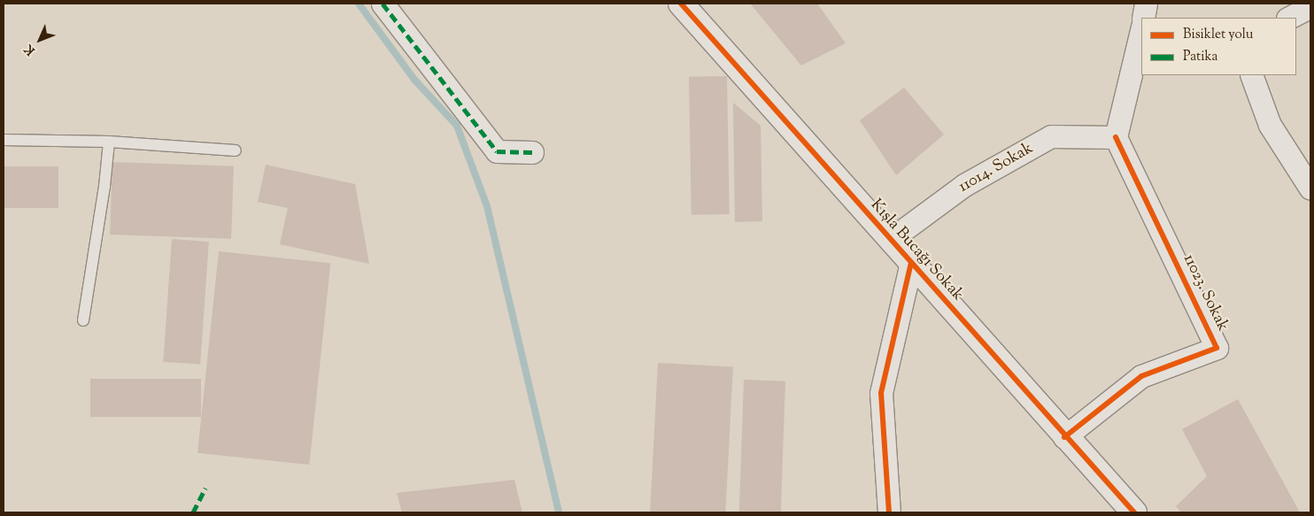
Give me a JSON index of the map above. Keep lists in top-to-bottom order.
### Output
{
  "streets": {
    "street": ["11014. Sokak", "Kışla Bucağı Sokak", "11023. Sokak"]
  },
  "crossings": [
    ["11014. Sokak", "Kışla Bucağı Sokak"],
    ["11014. Sokak", "11023. Sokak"],
    ["Kışla Bucağı Sokak", "11023. Sokak"]
  ],
  "legend": ["Bisiklet yolu", "Patika"],
  "north": "bottom left"
}
